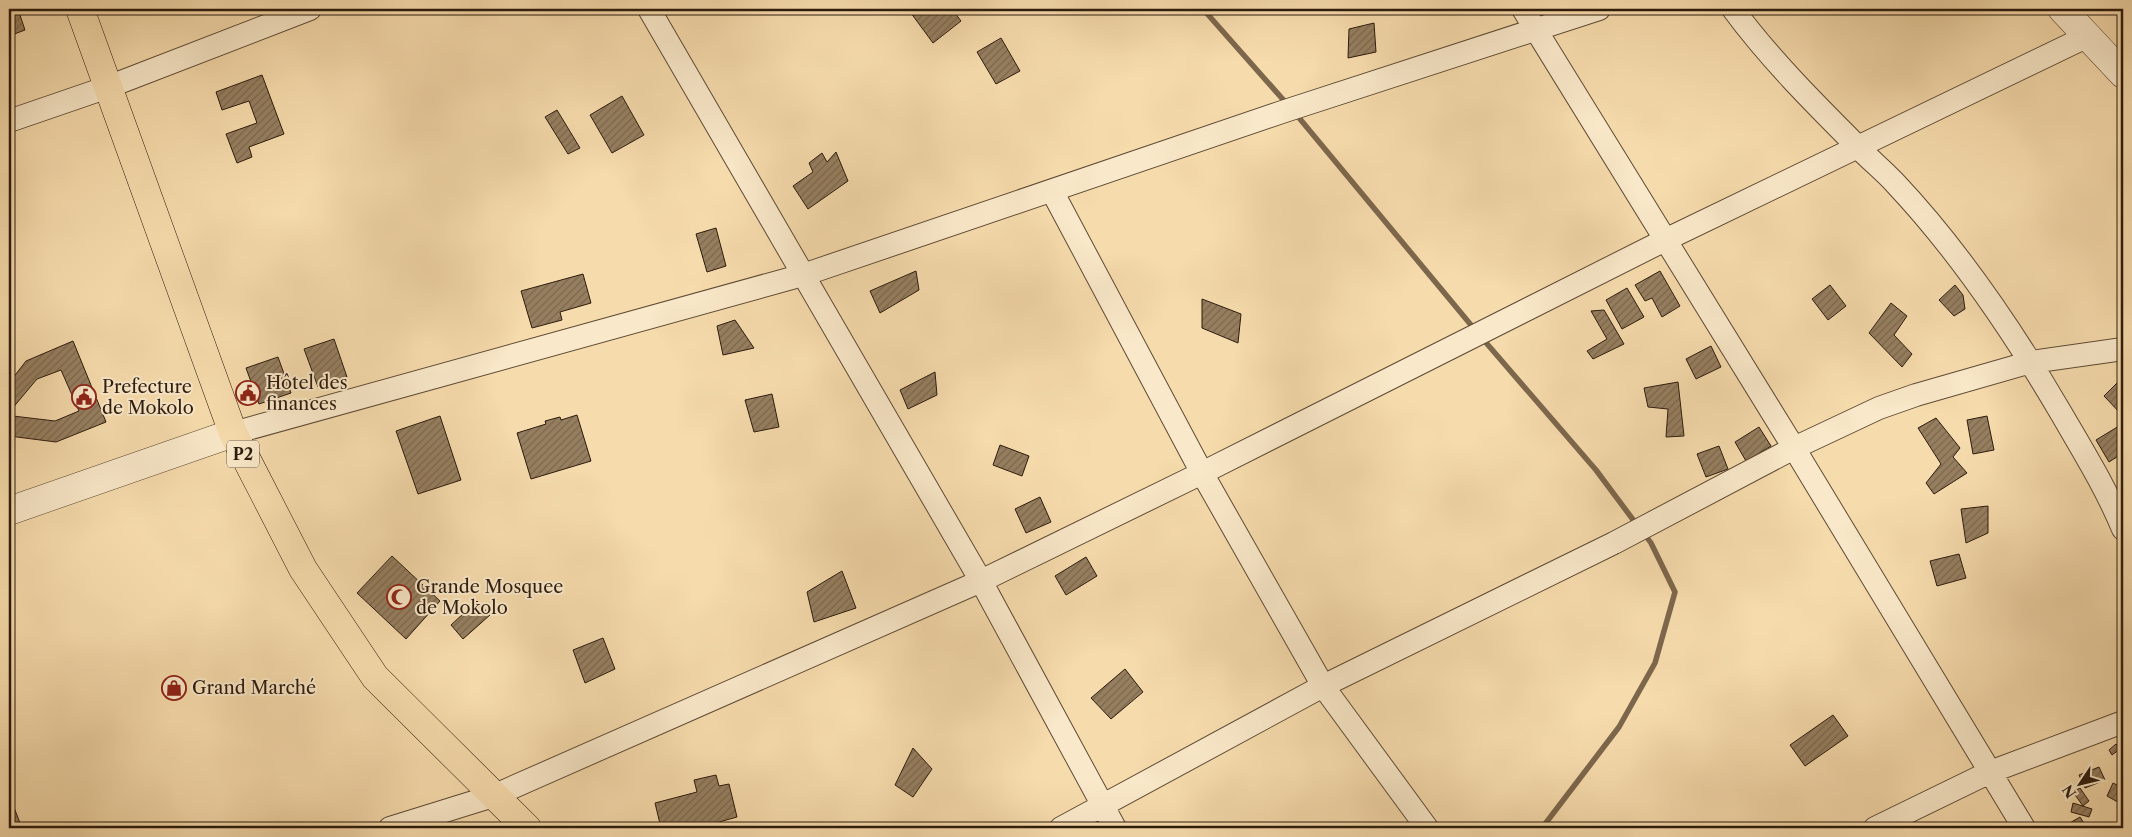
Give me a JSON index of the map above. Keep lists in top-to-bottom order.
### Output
{
  "streets": {
    "main road": ["P2"]
  },
  "places": {
    "public building": ["Hôtel des finances", "Prefecture de Mokolo"],
    "mosque": ["Grande Mosquee de Mokolo"],
    "shop": ["Grand Marché"]
  },
  "north": "bottom left"
}
